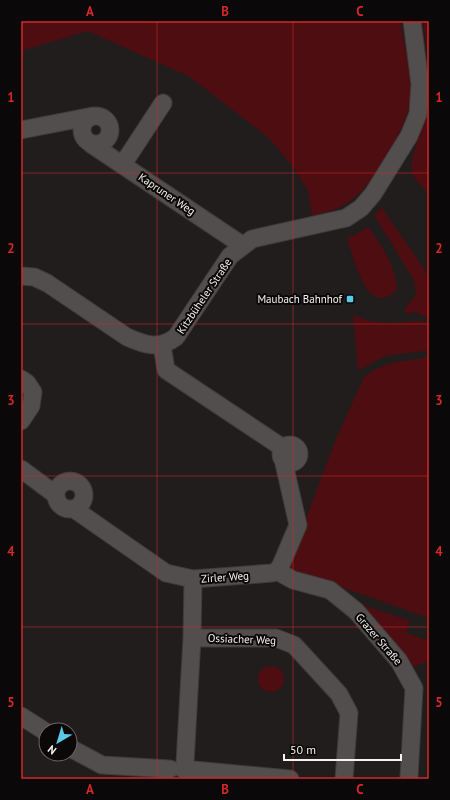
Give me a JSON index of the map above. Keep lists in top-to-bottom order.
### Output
{
  "streets": {
    "street": [
      "Kapruner Weg",
      "Kitzbüheler Straße",
      "Zirler Weg",
      "Ossiacher Weg",
      "Grazer Straße"
    ]
  },
  "crossings": [
    ["Kapruner Weg", "Kitzbüheler Straße"],
    ["Zirler Weg", "Ossiacher Weg"],
    ["Zirler Weg", "Grazer Straße"]
  ],
  "places": {
    "transit": ["Maubach Bahnhof"]
  },
  "scale_bar": "50 m",
  "north": "bottom left",
  "grid": {
    "columns": ["A", "B", "C"],
    "rows": [
      "1",
      "2",
      "3",
      "4",
      "5"
    ]
  }
}
